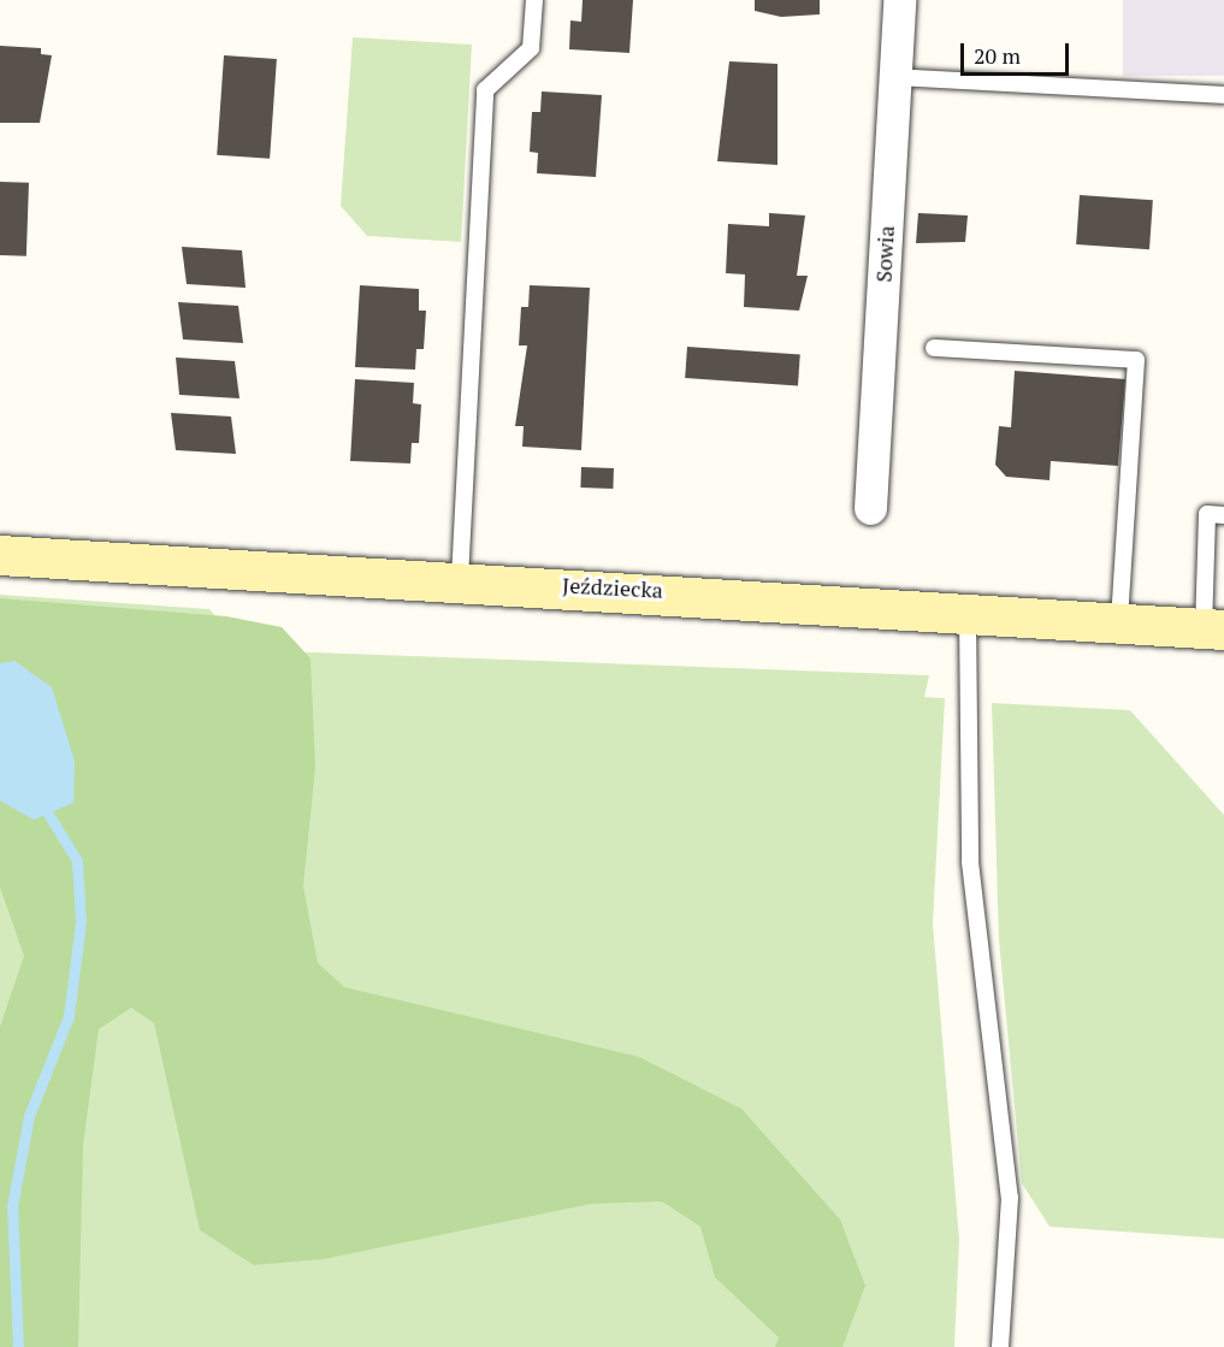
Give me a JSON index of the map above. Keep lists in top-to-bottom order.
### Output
{
  "streets": {
    "street": ["Sowia", "Jeździecka"]
  },
  "scale_bar": "20 m"
}
